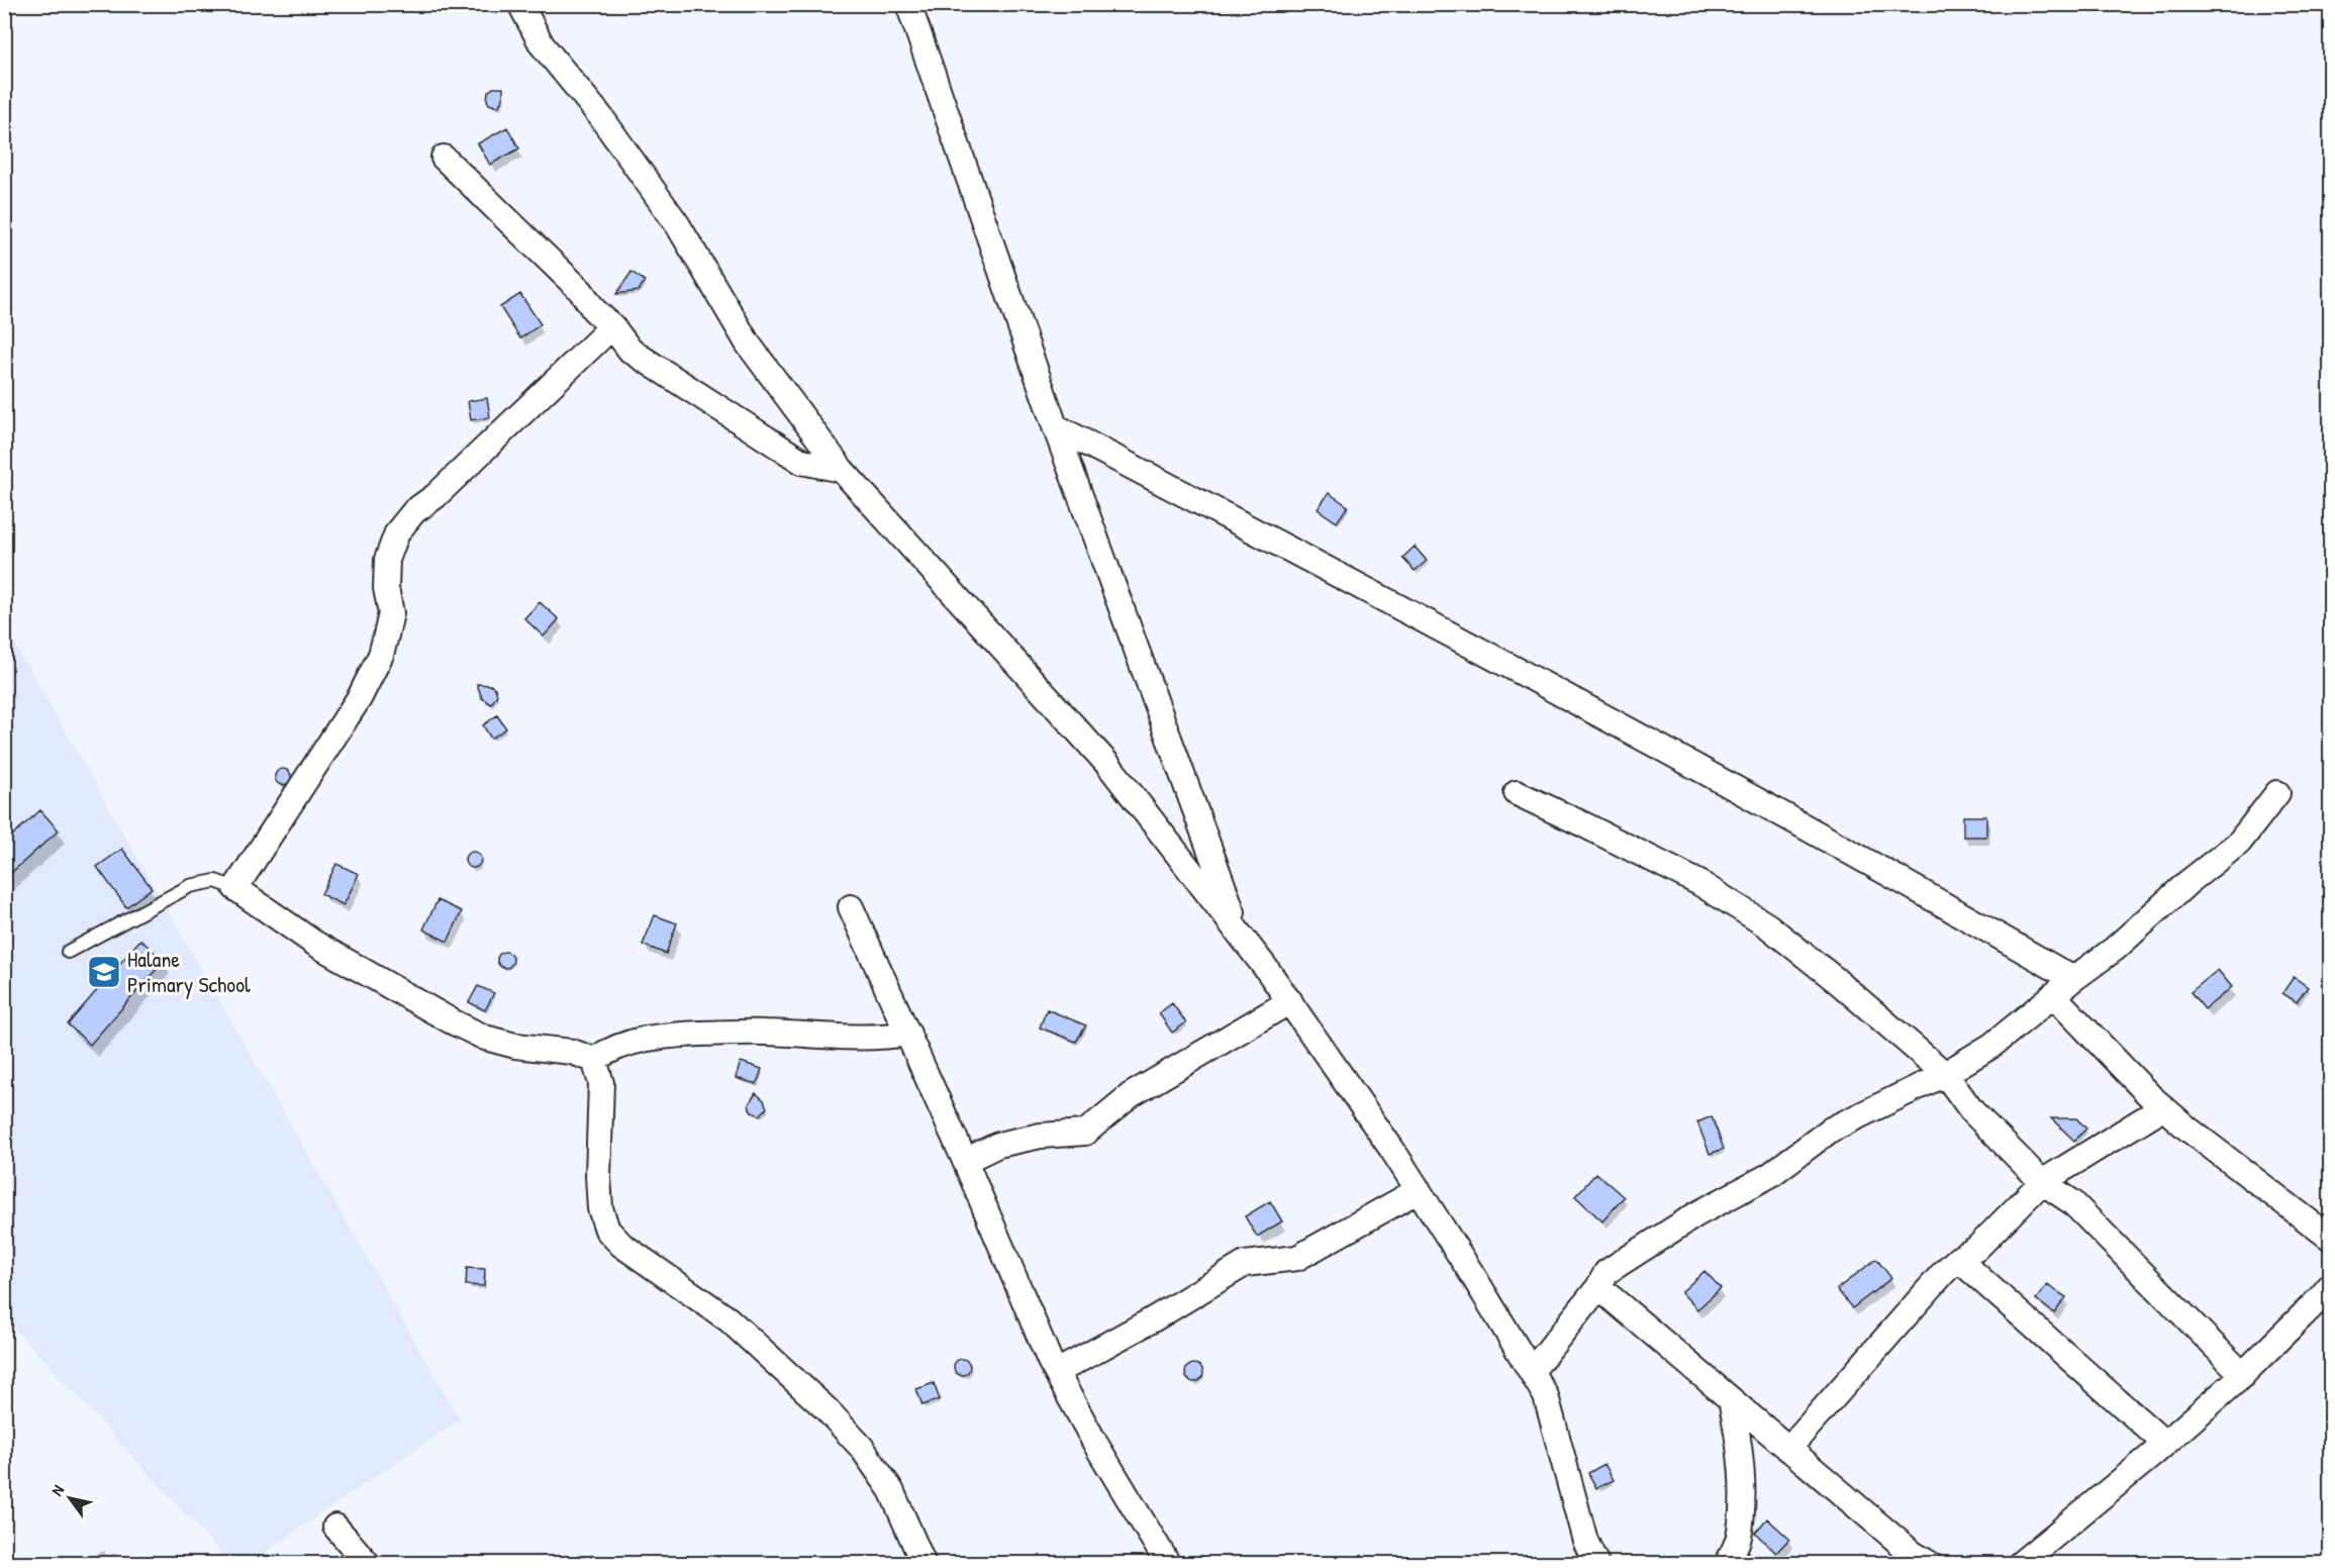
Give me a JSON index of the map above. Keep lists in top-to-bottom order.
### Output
{
  "places": {
    "school or university": ["Halane Primary School"]
  },
  "north": "top left"
}
